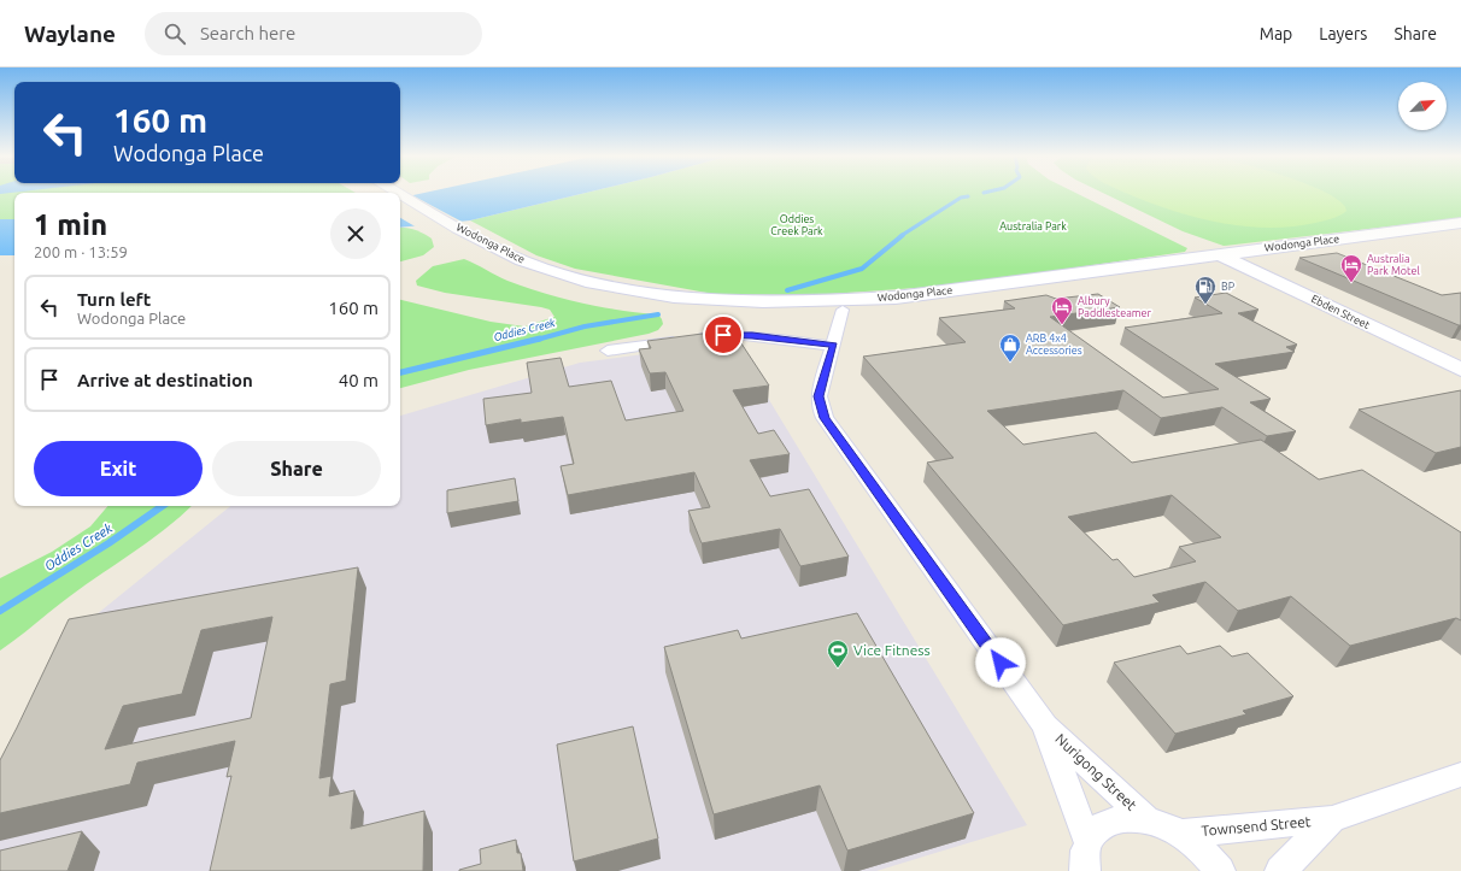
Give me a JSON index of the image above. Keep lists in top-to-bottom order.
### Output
{
  "streets": {
    "main road": ["Wodonga Place", "Ebden Street"],
    "street": ["Nurigong Street", "Townsend Street"]
  },
  "crossings": [
    ["Wodonga Place", "Ebden Street"],
    ["Wodonga Place", "Nurigong Street"],
    ["Nurigong Street", "Townsend Street"]
  ],
  "water": ["Oddies Creek"],
  "parks": ["Oddies Creek Park", "Australia Park"],
  "places": {
    "hotel": ["Australia Park Motel", "Albury Paddlesteamer"],
    "fuel station": ["BP"],
    "shop": ["ARB 4x4 Accessories"],
    "sports": ["Vice Fitness"]
  },
  "north": "top right",
  "page": {
    "header": "Waylane",
    "search": "Search here",
    "nav": ["Map", "Layers", "Share"],
    "turn": ["160 m", "Wodonga Place"],
    "heading": ["1 min", "200 m · 13:59"],
    "list": [
      {
        "name": "Turn left",
        "note": "Wodonga Place",
        "value": "160 m"
      },
      {
        "name": "Arrive at destination",
        "value": "40 m"
      }
    ],
    "buttons": ["Exit", "Share"]
  }
}
